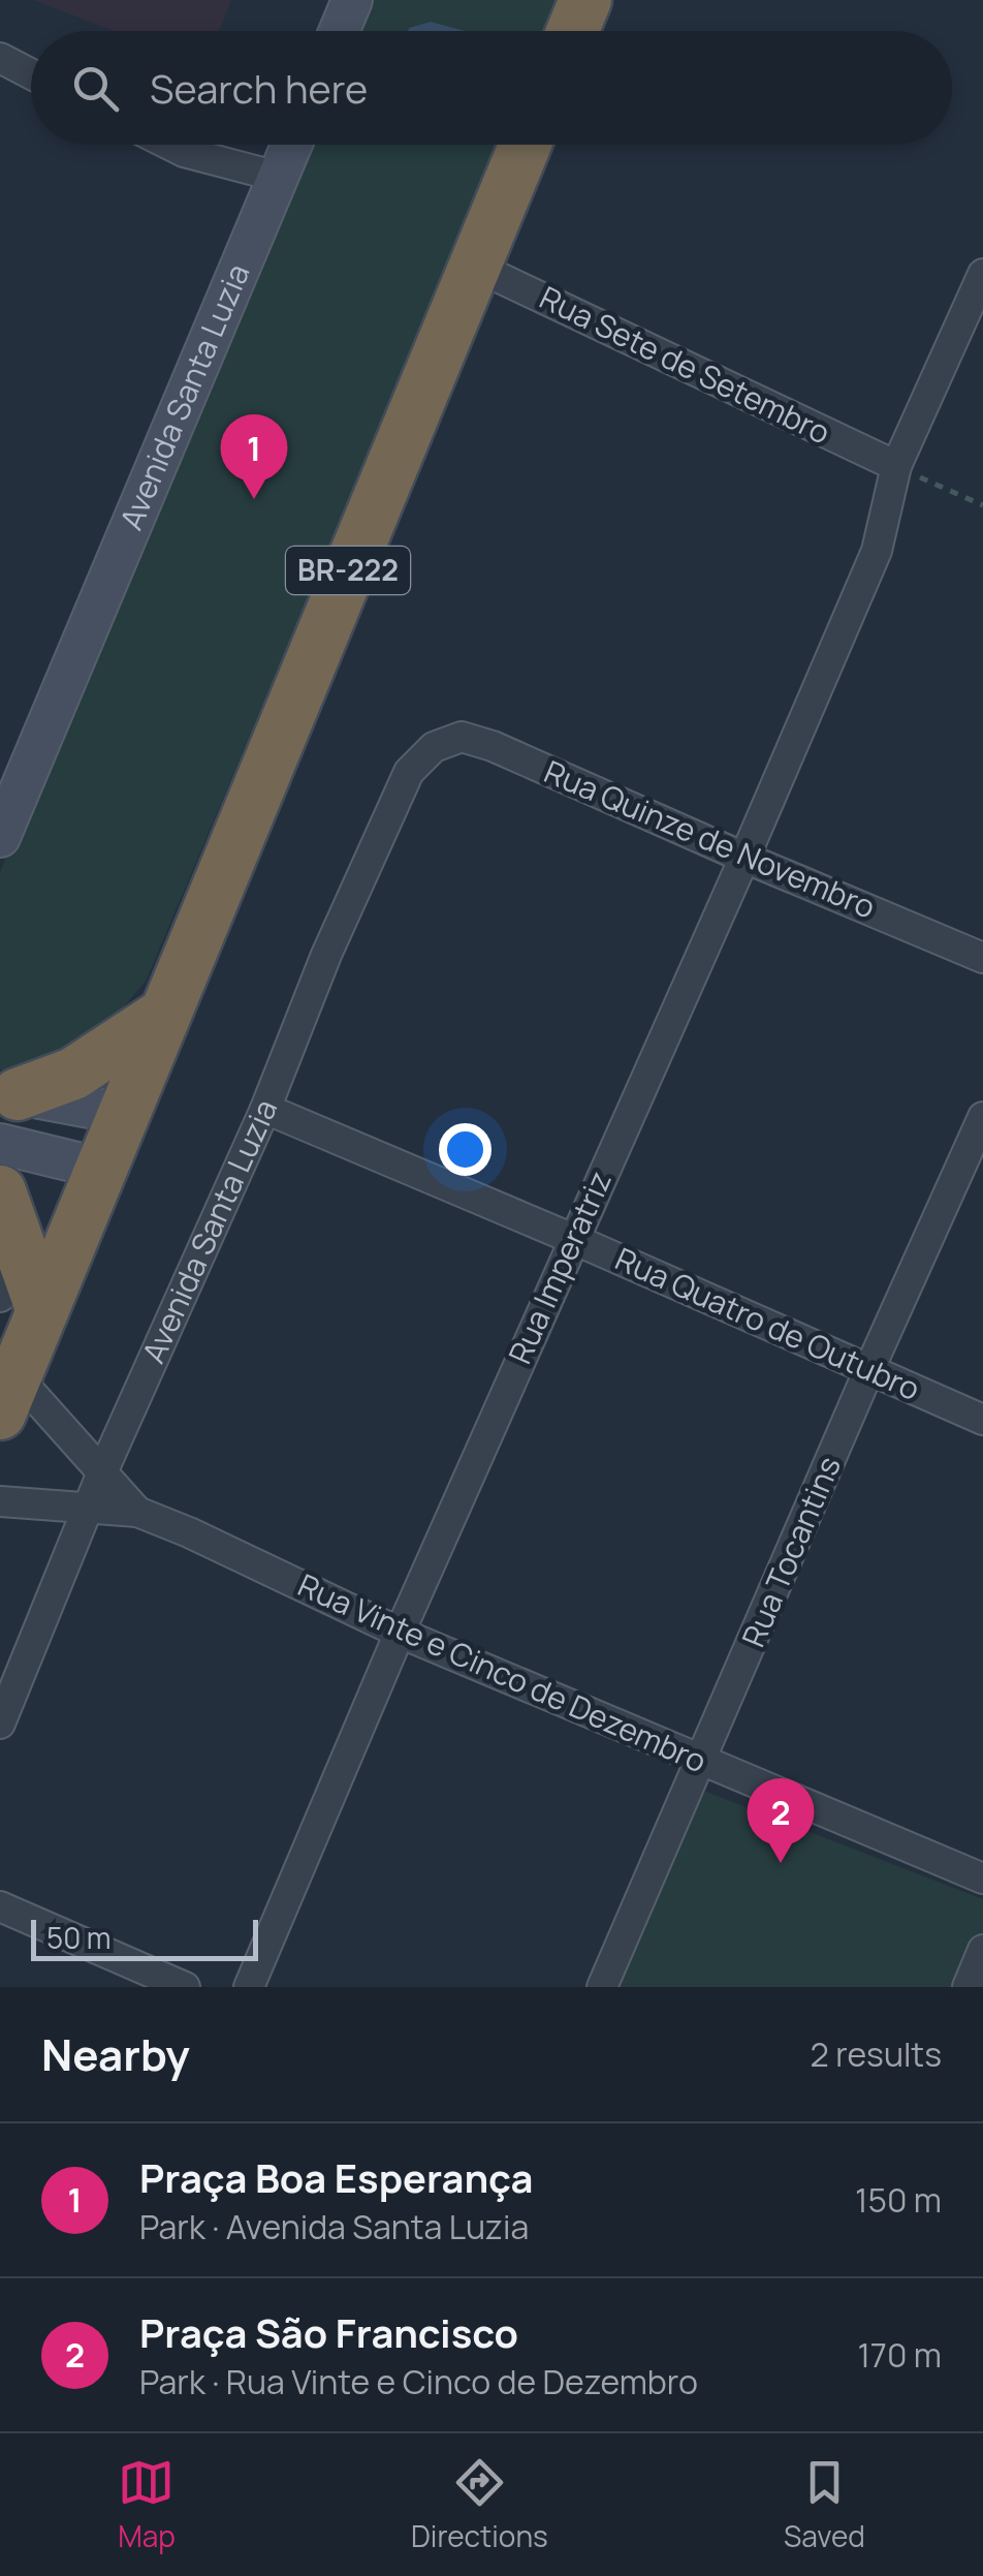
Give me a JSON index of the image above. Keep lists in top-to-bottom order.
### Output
{
  "streets": {
    "highway": ["BR-222"],
    "street": [
      "Rua Sete de Setembro",
      "Avenida Santa Luzia",
      "Rua Quinze de Novembro",
      "Rua Imperatriz",
      "Rua Quatro de Outubro",
      "Rua Tocantins",
      "Rua Vinte e Cinco de Dezembro"
    ]
  },
  "crossings": [
    ["Rua Sete de Setembro", "BR-222"],
    ["Rua Sete de Setembro", "Rua Imperatriz"],
    ["Avenida Santa Luzia", "Rua Quinze de Novembro"],
    ["Avenida Santa Luzia", "Rua Quatro de Outubro"],
    ["Avenida Santa Luzia", "Rua Vinte e Cinco de Dezembro"],
    ["BR-222", "Rua Vinte e Cinco de Dezembro"],
    ["Rua Quinze de Novembro", "Rua Imperatriz"],
    ["Rua Imperatriz", "Rua Quatro de Outubro"],
    ["Rua Imperatriz", "Rua Vinte e Cinco de Dezembro"],
    ["Rua Quatro de Outubro", "Rua Tocantins"],
    ["Rua Tocantins", "Rua Vinte e Cinco de Dezembro"]
  ],
  "scale_bar": "50 m",
  "page": {
    "search": "Search here",
    "pins": ["1", "2"],
    "scale": "50 m",
    "heading": ["Nearby", "2 results"],
    "list": [
      {
        "mark": "1",
        "name": "Praça Boa Esperança",
        "note": "Park · Avenida Santa Luzia",
        "value": "150 m"
      },
      {
        "mark": "2",
        "name": "Praça São Francisco",
        "note": "Park · Rua Vinte e Cinco de Dezembro",
        "value": "170 m"
      }
    ],
    "nav": ["Map", "Directions", "Saved"]
  }
}
